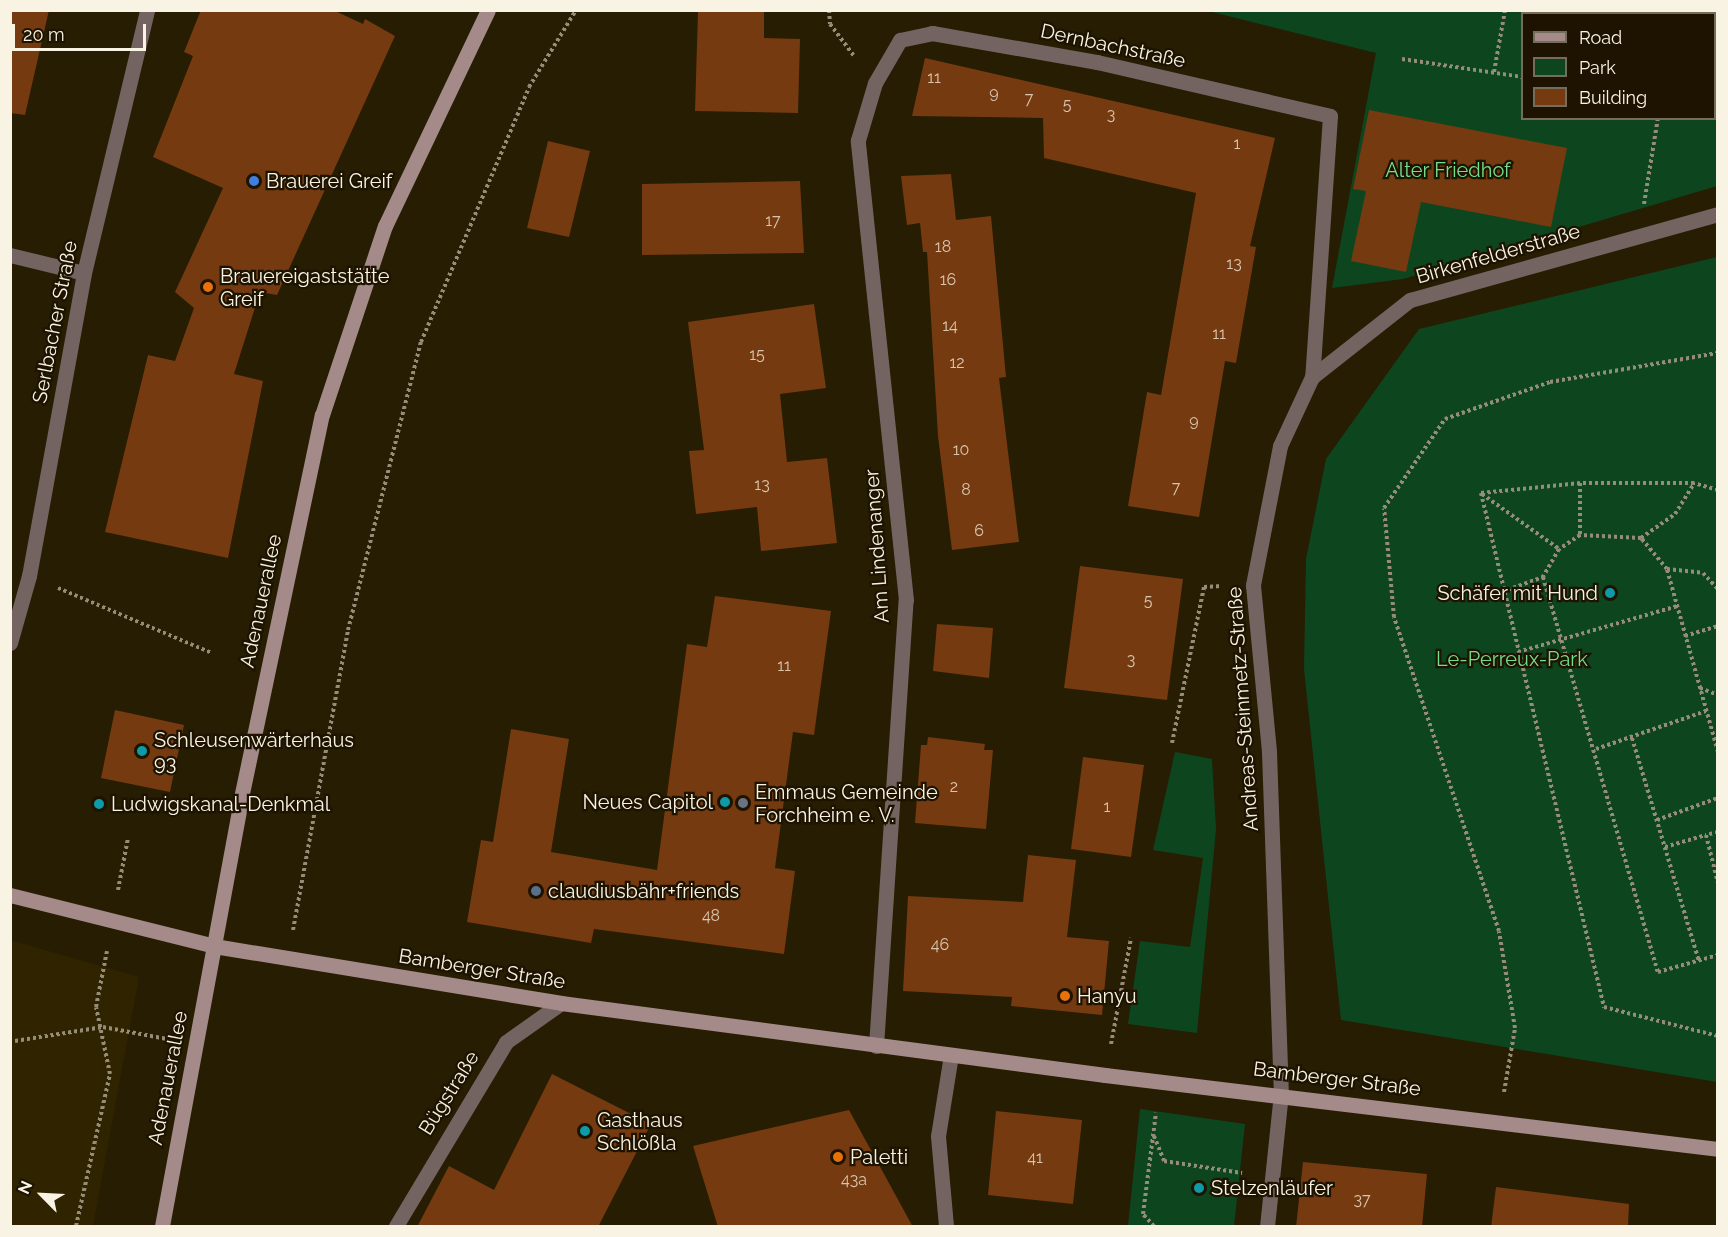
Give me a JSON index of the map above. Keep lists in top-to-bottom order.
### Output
{
  "streets": {
    "street": [
      "Dernbachstraße",
      "Birkenfelderstraße",
      "Serlbacher Straße",
      "Am Lindenanger",
      "Adenauerallee",
      "Andreas-Steinmetz-Straße",
      "Bamberger Straße",
      "Bügstraße"
    ]
  },
  "crossings": [
    ["Dernbachstraße", "Am Lindenanger"],
    ["Dernbachstraße", "Andreas-Steinmetz-Straße"],
    ["Birkenfelderstraße", "Andreas-Steinmetz-Straße"],
    ["Am Lindenanger", "Bamberger Straße"],
    ["Adenauerallee", "Bamberger Straße"],
    ["Andreas-Steinmetz-Straße", "Bamberger Straße"],
    ["Bamberger Straße", "Bügstraße"]
  ],
  "parks": ["Alter Friedhof", "Le-Perreux-Park"],
  "places": [
    "Brauerei Greif",
    "Brauereigaststätte Greif",
    "Schäfer mit Hund",
    "Schleusenwärterhaus 93",
    "Neues Capitol",
    "Emmaus Gemeinde Forchheim e. V.",
    "Ludwigskanal-Denkmal",
    "claudiusbähr+friends",
    "Hanyu",
    "Gasthaus Schlößla",
    "Paletti",
    "Stelzenläufer"
  ],
  "house_numbers": [
    "11",
    "9",
    "7",
    "5",
    "3",
    "1",
    "17",
    "18",
    "13",
    "16",
    "14",
    "11",
    "15",
    "12",
    "9",
    "10",
    "13",
    "7",
    "8",
    "6",
    "5",
    "3",
    "11",
    "2",
    "1",
    "48",
    "46",
    "41",
    "43a",
    "37"
  ],
  "legend": ["Road", "Park", "Building"],
  "scale_bar": "20 m",
  "north": "top left"
}
